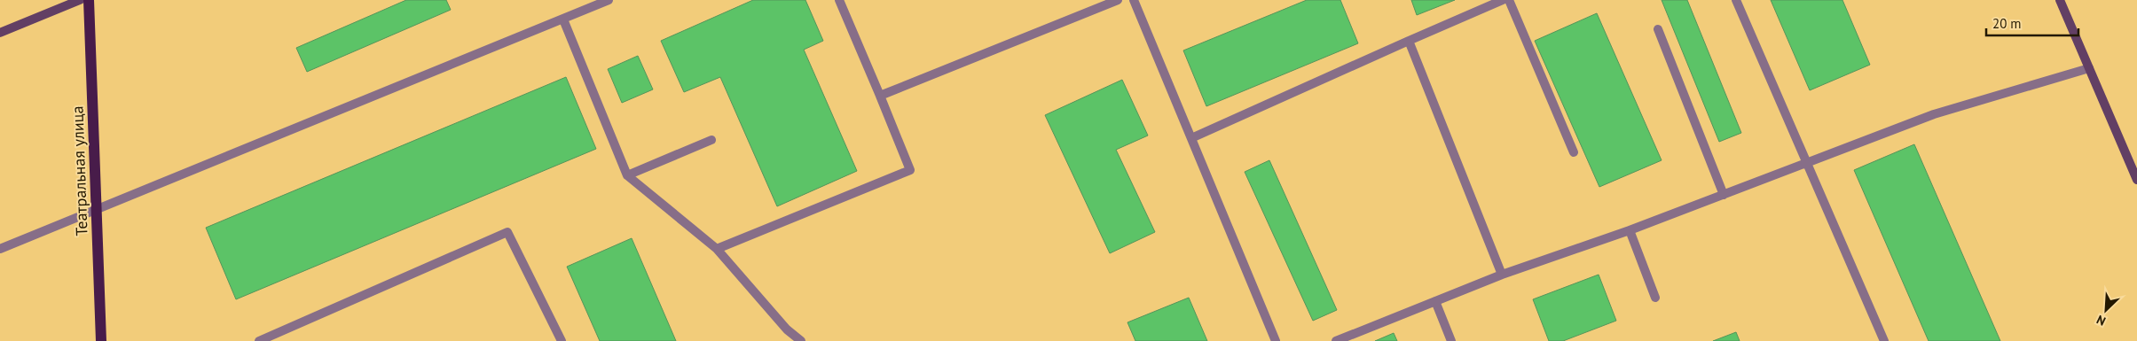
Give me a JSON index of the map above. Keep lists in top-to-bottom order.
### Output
{
  "streets": {
    "main road": ["Театральная улица"]
  },
  "scale_bar": "20 m",
  "north": "bottom left"
}
